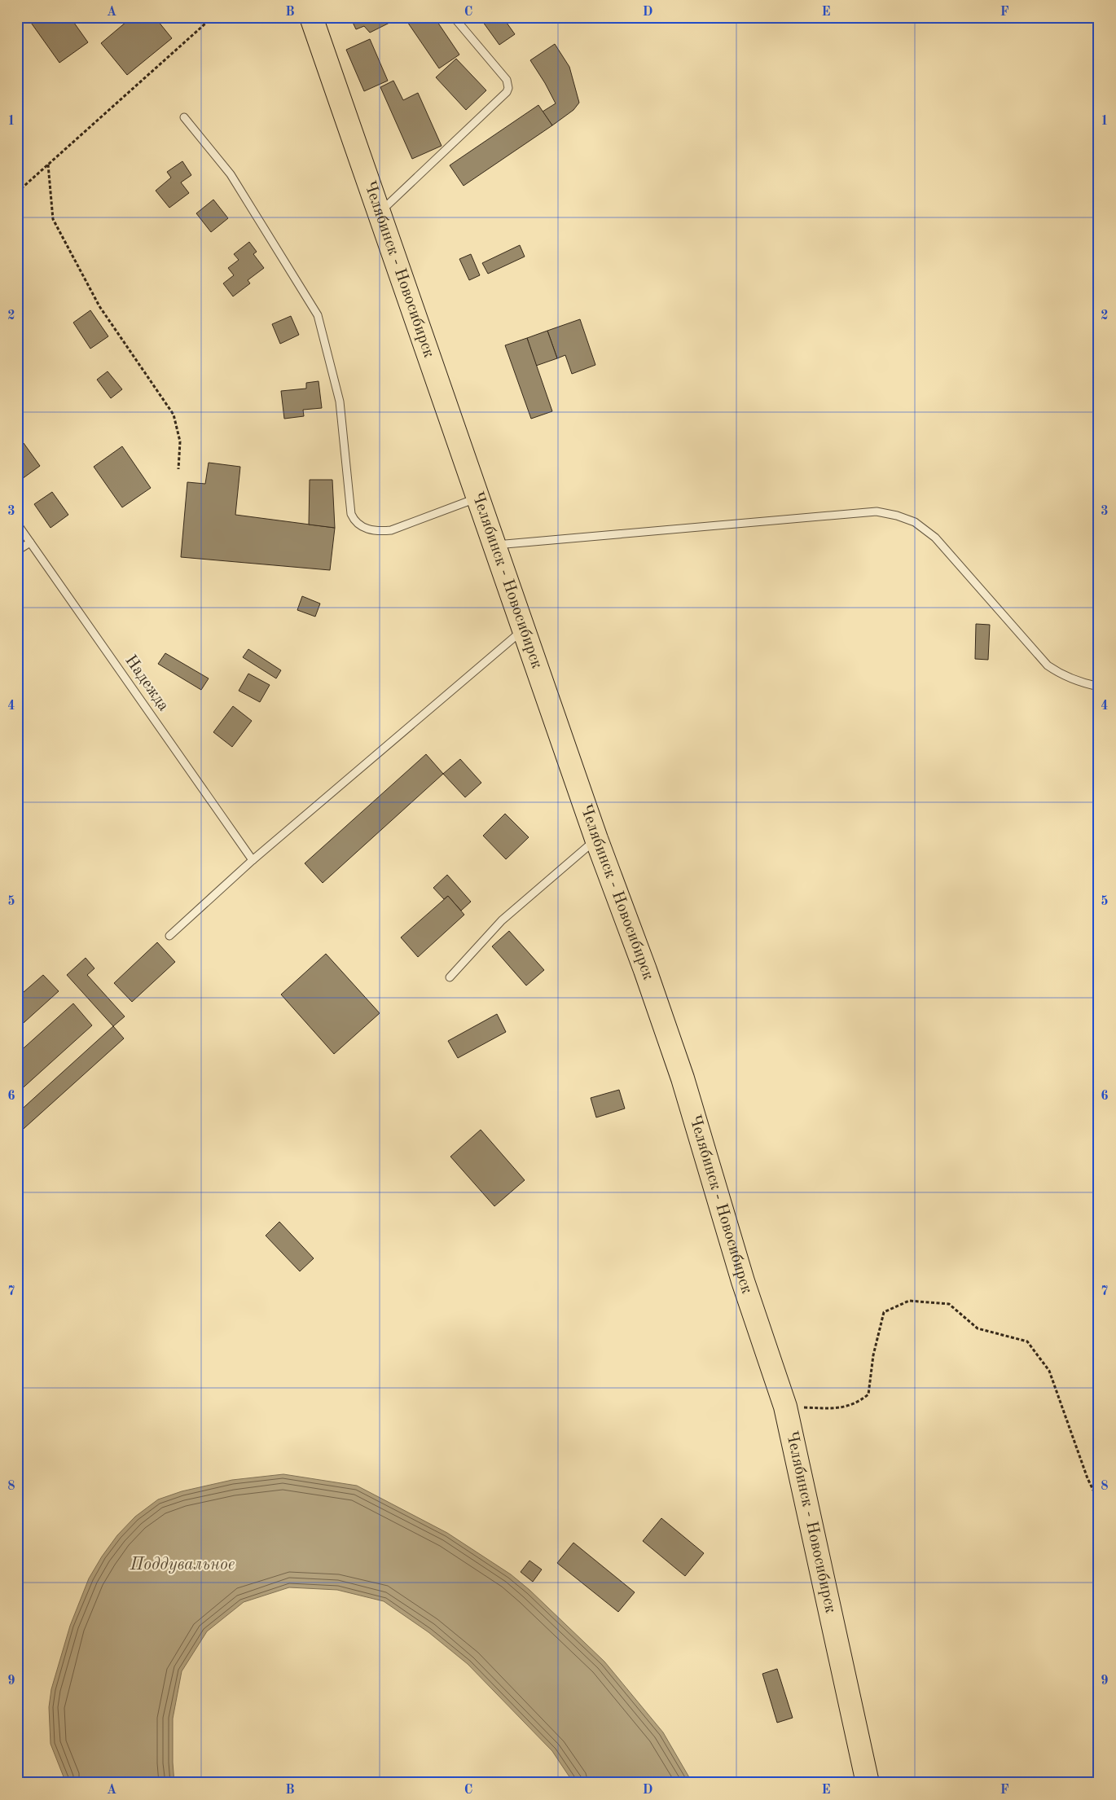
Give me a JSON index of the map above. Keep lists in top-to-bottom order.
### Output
{
  "streets": {
    "highway": ["Челябинск - Новосибирск"],
    "lane": ["Надежда"]
  },
  "water": ["Поддувальное"],
  "grid": {
    "columns": [
      "A",
      "B",
      "C",
      "D",
      "E",
      "F"
    ],
    "rows": [
      "1",
      "2",
      "3",
      "4",
      "5",
      "6",
      "7",
      "8",
      "9"
    ]
  }
}
